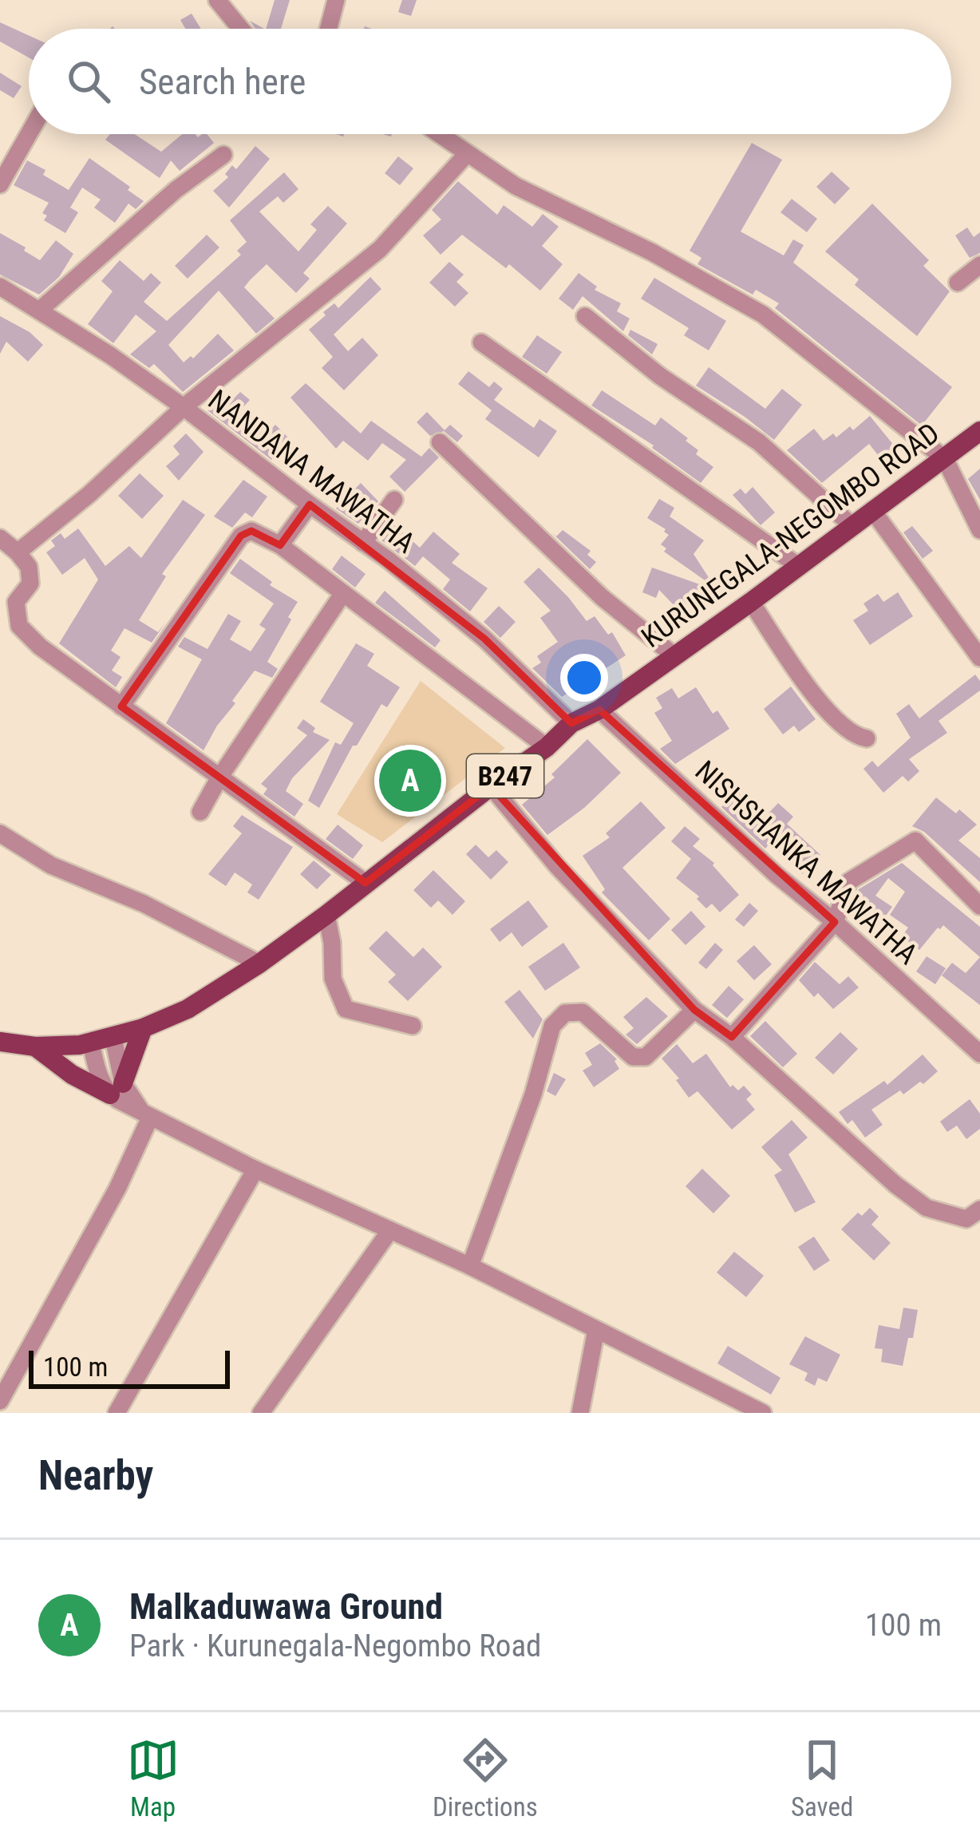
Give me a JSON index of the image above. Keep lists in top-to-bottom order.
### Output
{
  "streets": {
    "main road": ["KURUNEGALA-NEGOMBO ROAD", "B247"],
    "street": ["NANDANA MAWATHA", "NISHSHANKA MAWATHA"]
  },
  "crossings": [
    ["NANDANA MAWATHA", "KURUNEGALA-NEGOMBO ROAD"],
    ["KURUNEGALA-NEGOMBO ROAD", "NISHSHANKA MAWATHA"]
  ],
  "scale_bar": "100 m",
  "page": {
    "search": "Search here",
    "pins": "A",
    "scale": "100 m",
    "heading": "Nearby",
    "list": [
      {
        "mark": "A",
        "name": "Malkaduwawa Ground",
        "note": "Park · Kurunegala-Negombo Road",
        "value": "100 m"
      }
    ],
    "nav": ["Map", "Directions", "Saved"]
  }
}
